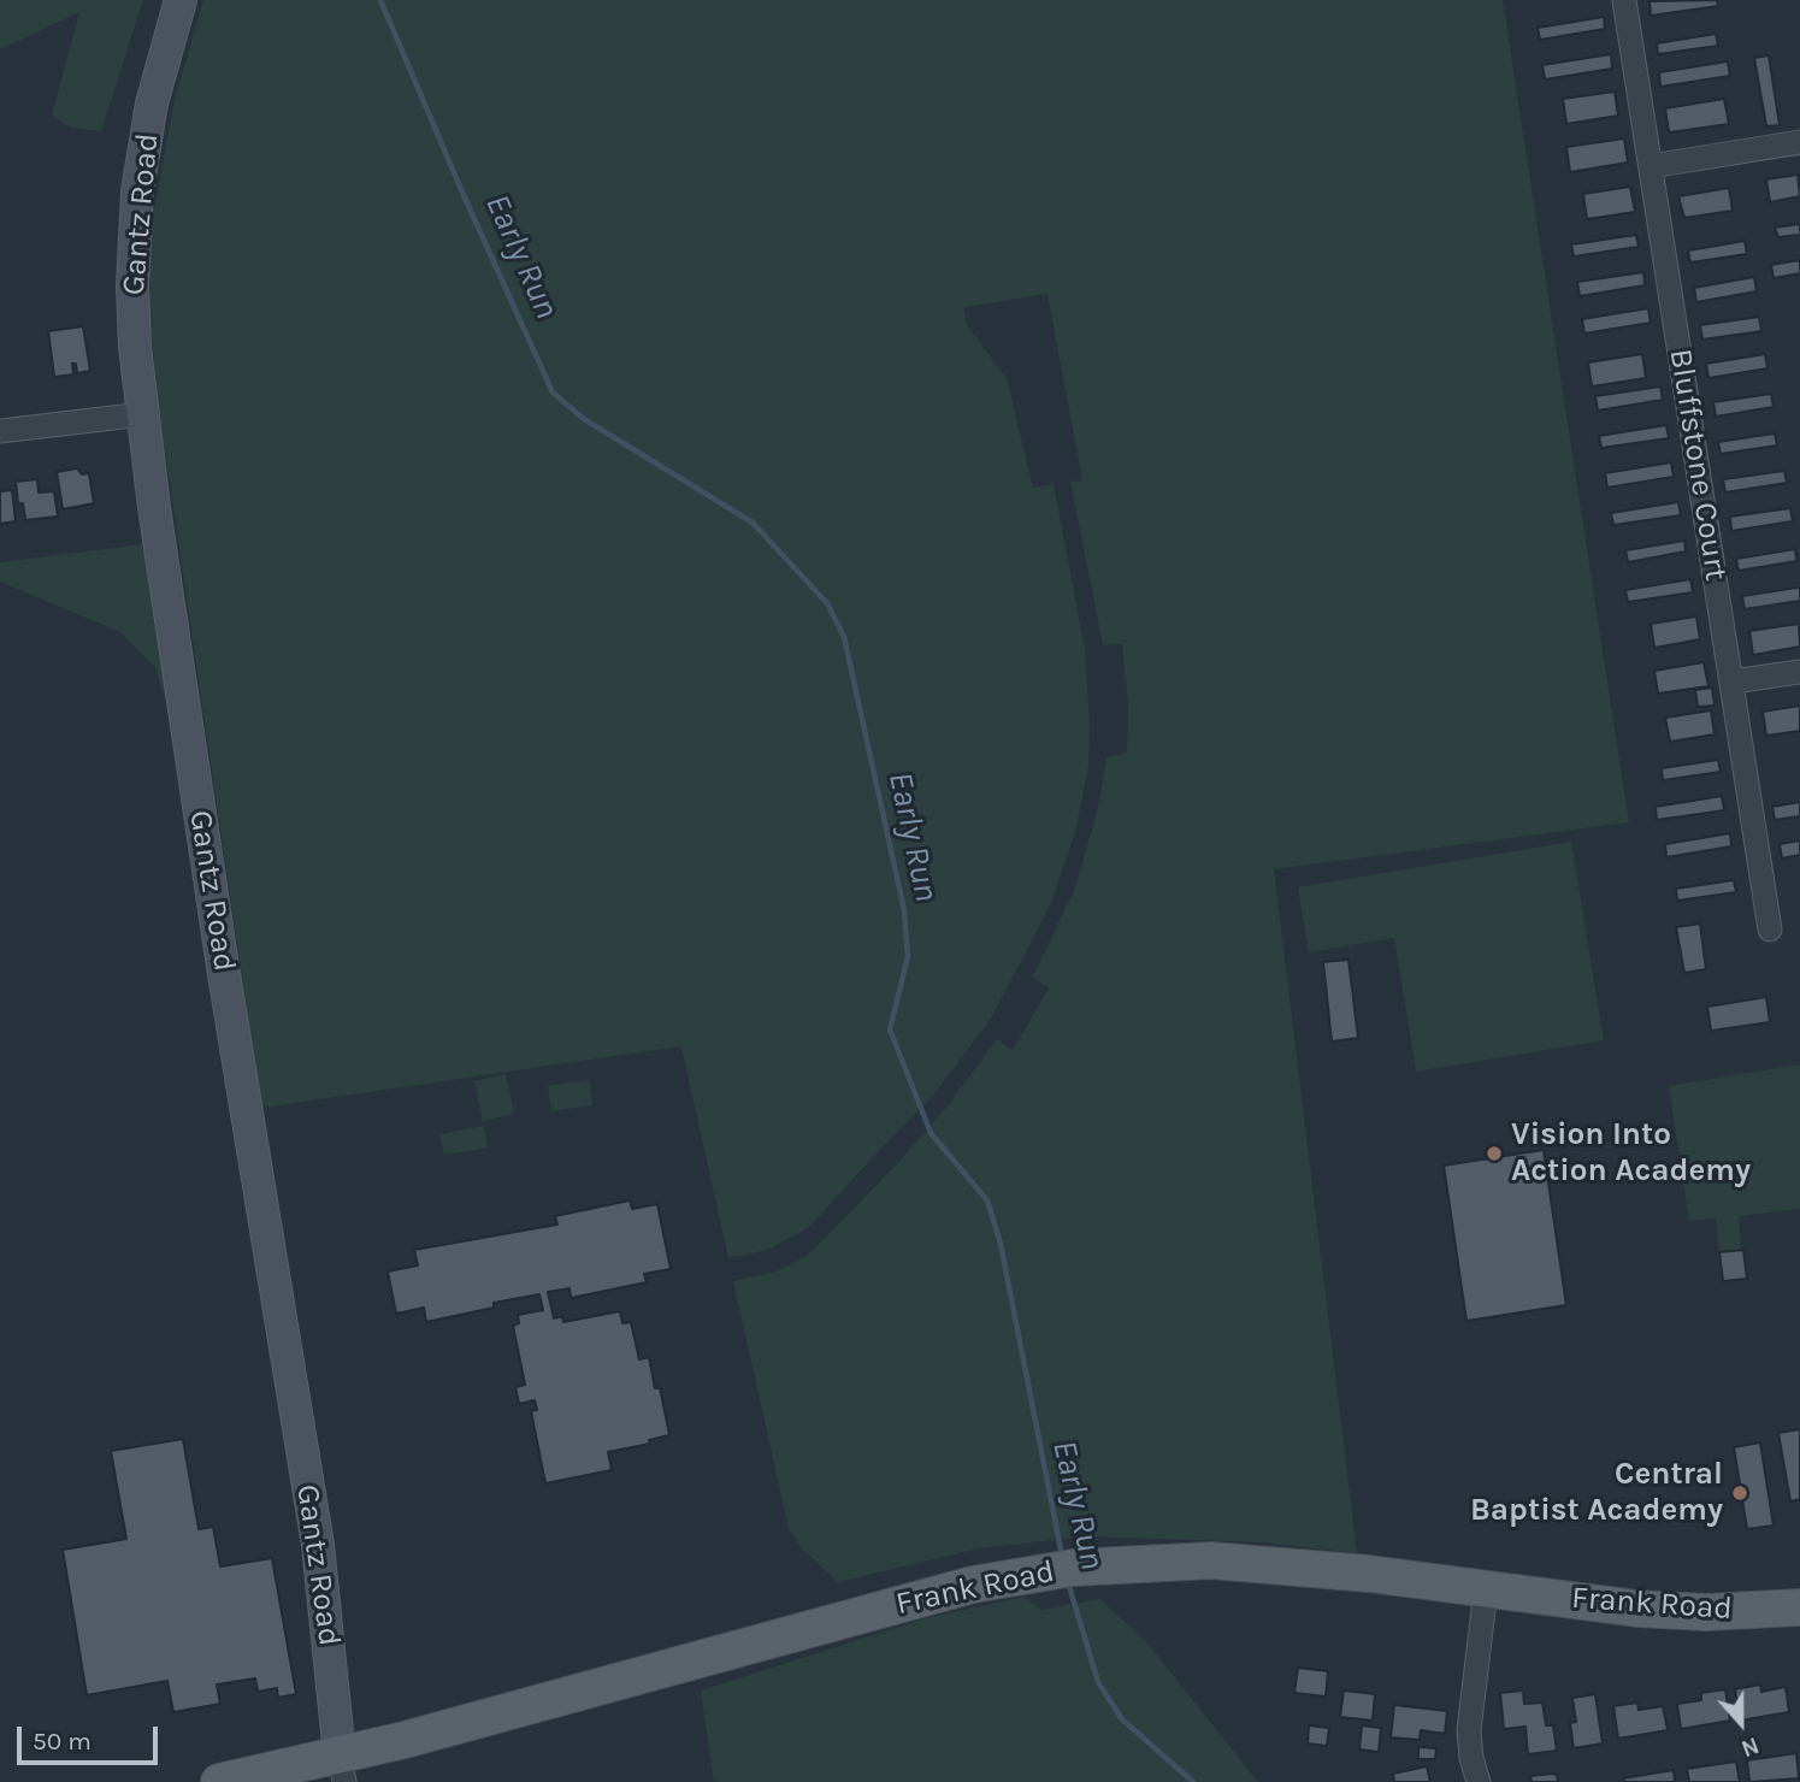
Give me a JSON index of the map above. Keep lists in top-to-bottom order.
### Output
{
  "streets": {
    "main road": ["Gantz Road", "Frank Road"],
    "street": ["Bluffstone Court"]
  },
  "crossings": [
    ["Gantz Road", "Frank Road"]
  ],
  "water": ["Early Run"],
  "places": ["Vision Into Action Academy", "Central Baptist Academy"],
  "scale_bar": "50 m",
  "north": "bottom"
}
